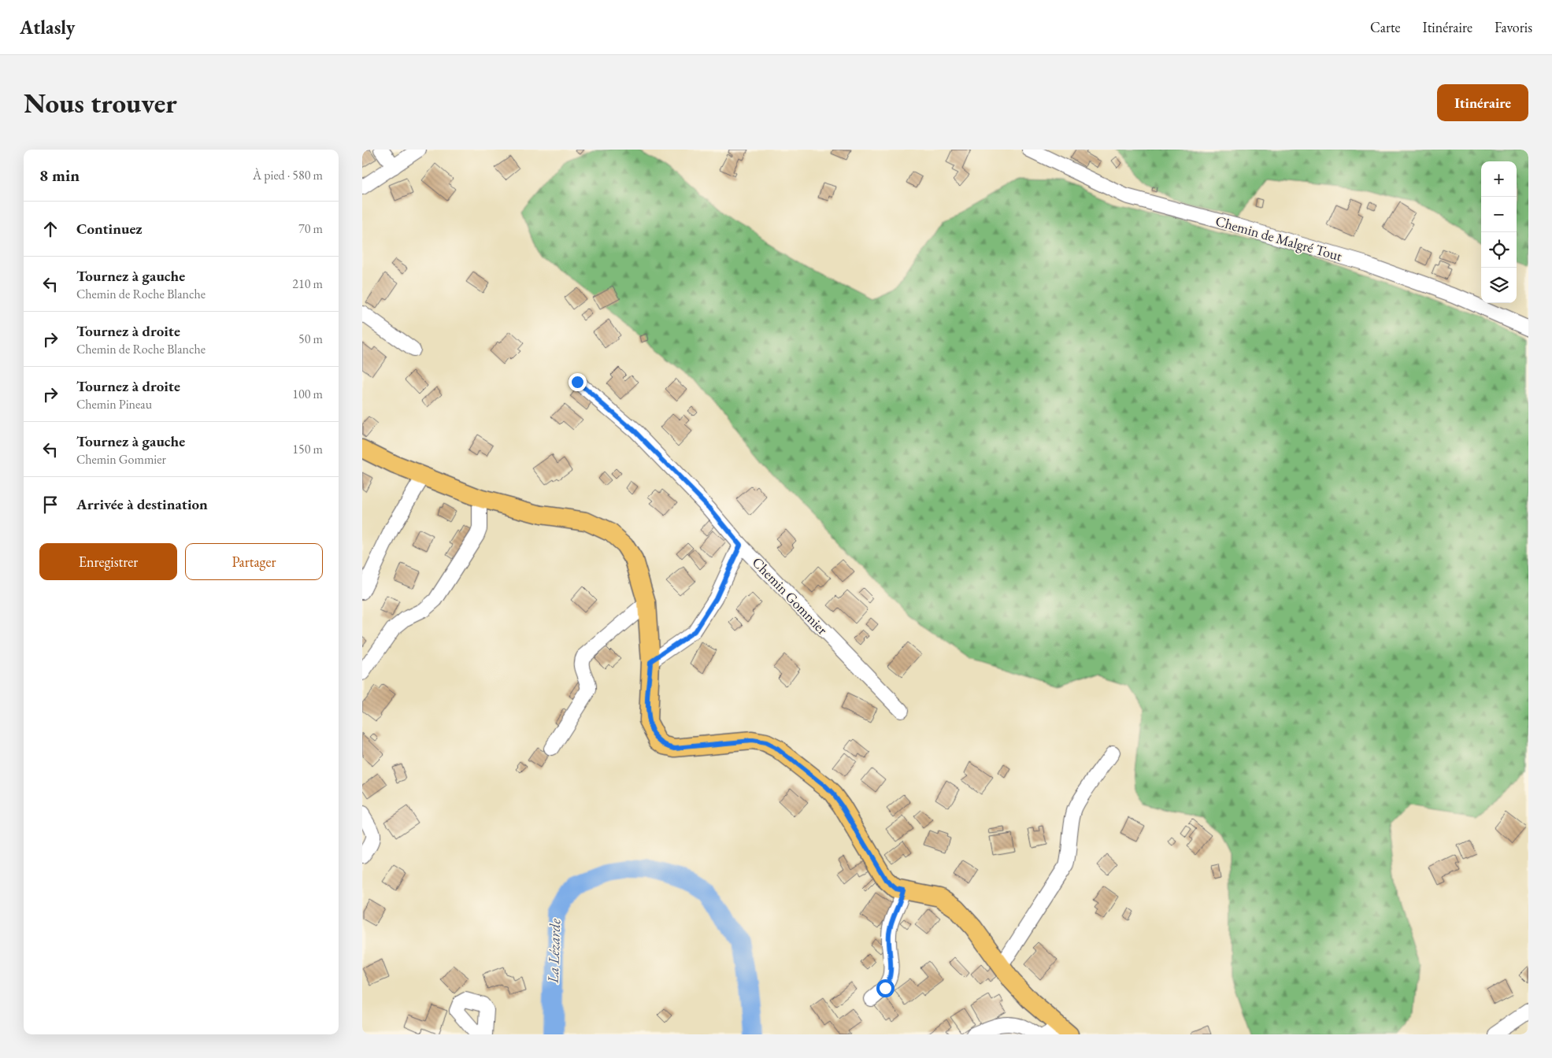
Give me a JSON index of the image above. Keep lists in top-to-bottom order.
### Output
{
  "streets": {
    "street": ["Chemin de Malgré Tout", "Chemin Gommier"]
  },
  "water": ["La Lézarde"],
  "page": {
    "header": "Atlasly",
    "nav": ["Carte", "Itinéraire", "Favoris"],
    "buttons": [
      "Itinéraire",
      ["Enregistrer", "Partager"]
    ],
    "title": "Nous trouver",
    "heading": ["8 min", "À pied · 580 m"],
    "map_buttons": ["+", "−"],
    "list": [
      ["Continuez", "70 m"],
      ["Tournez à gauche", "Chemin de Roche Blanche", "210 m"],
      ["Tournez à droite", "Chemin de Roche Blanche", "50 m"],
      ["Tournez à droite", "Chemin Pineau", "100 m"],
      ["Tournez à gauche", "Chemin Gommier", "150 m"],
      "Arrivée à destination"
    ]
  }
}
